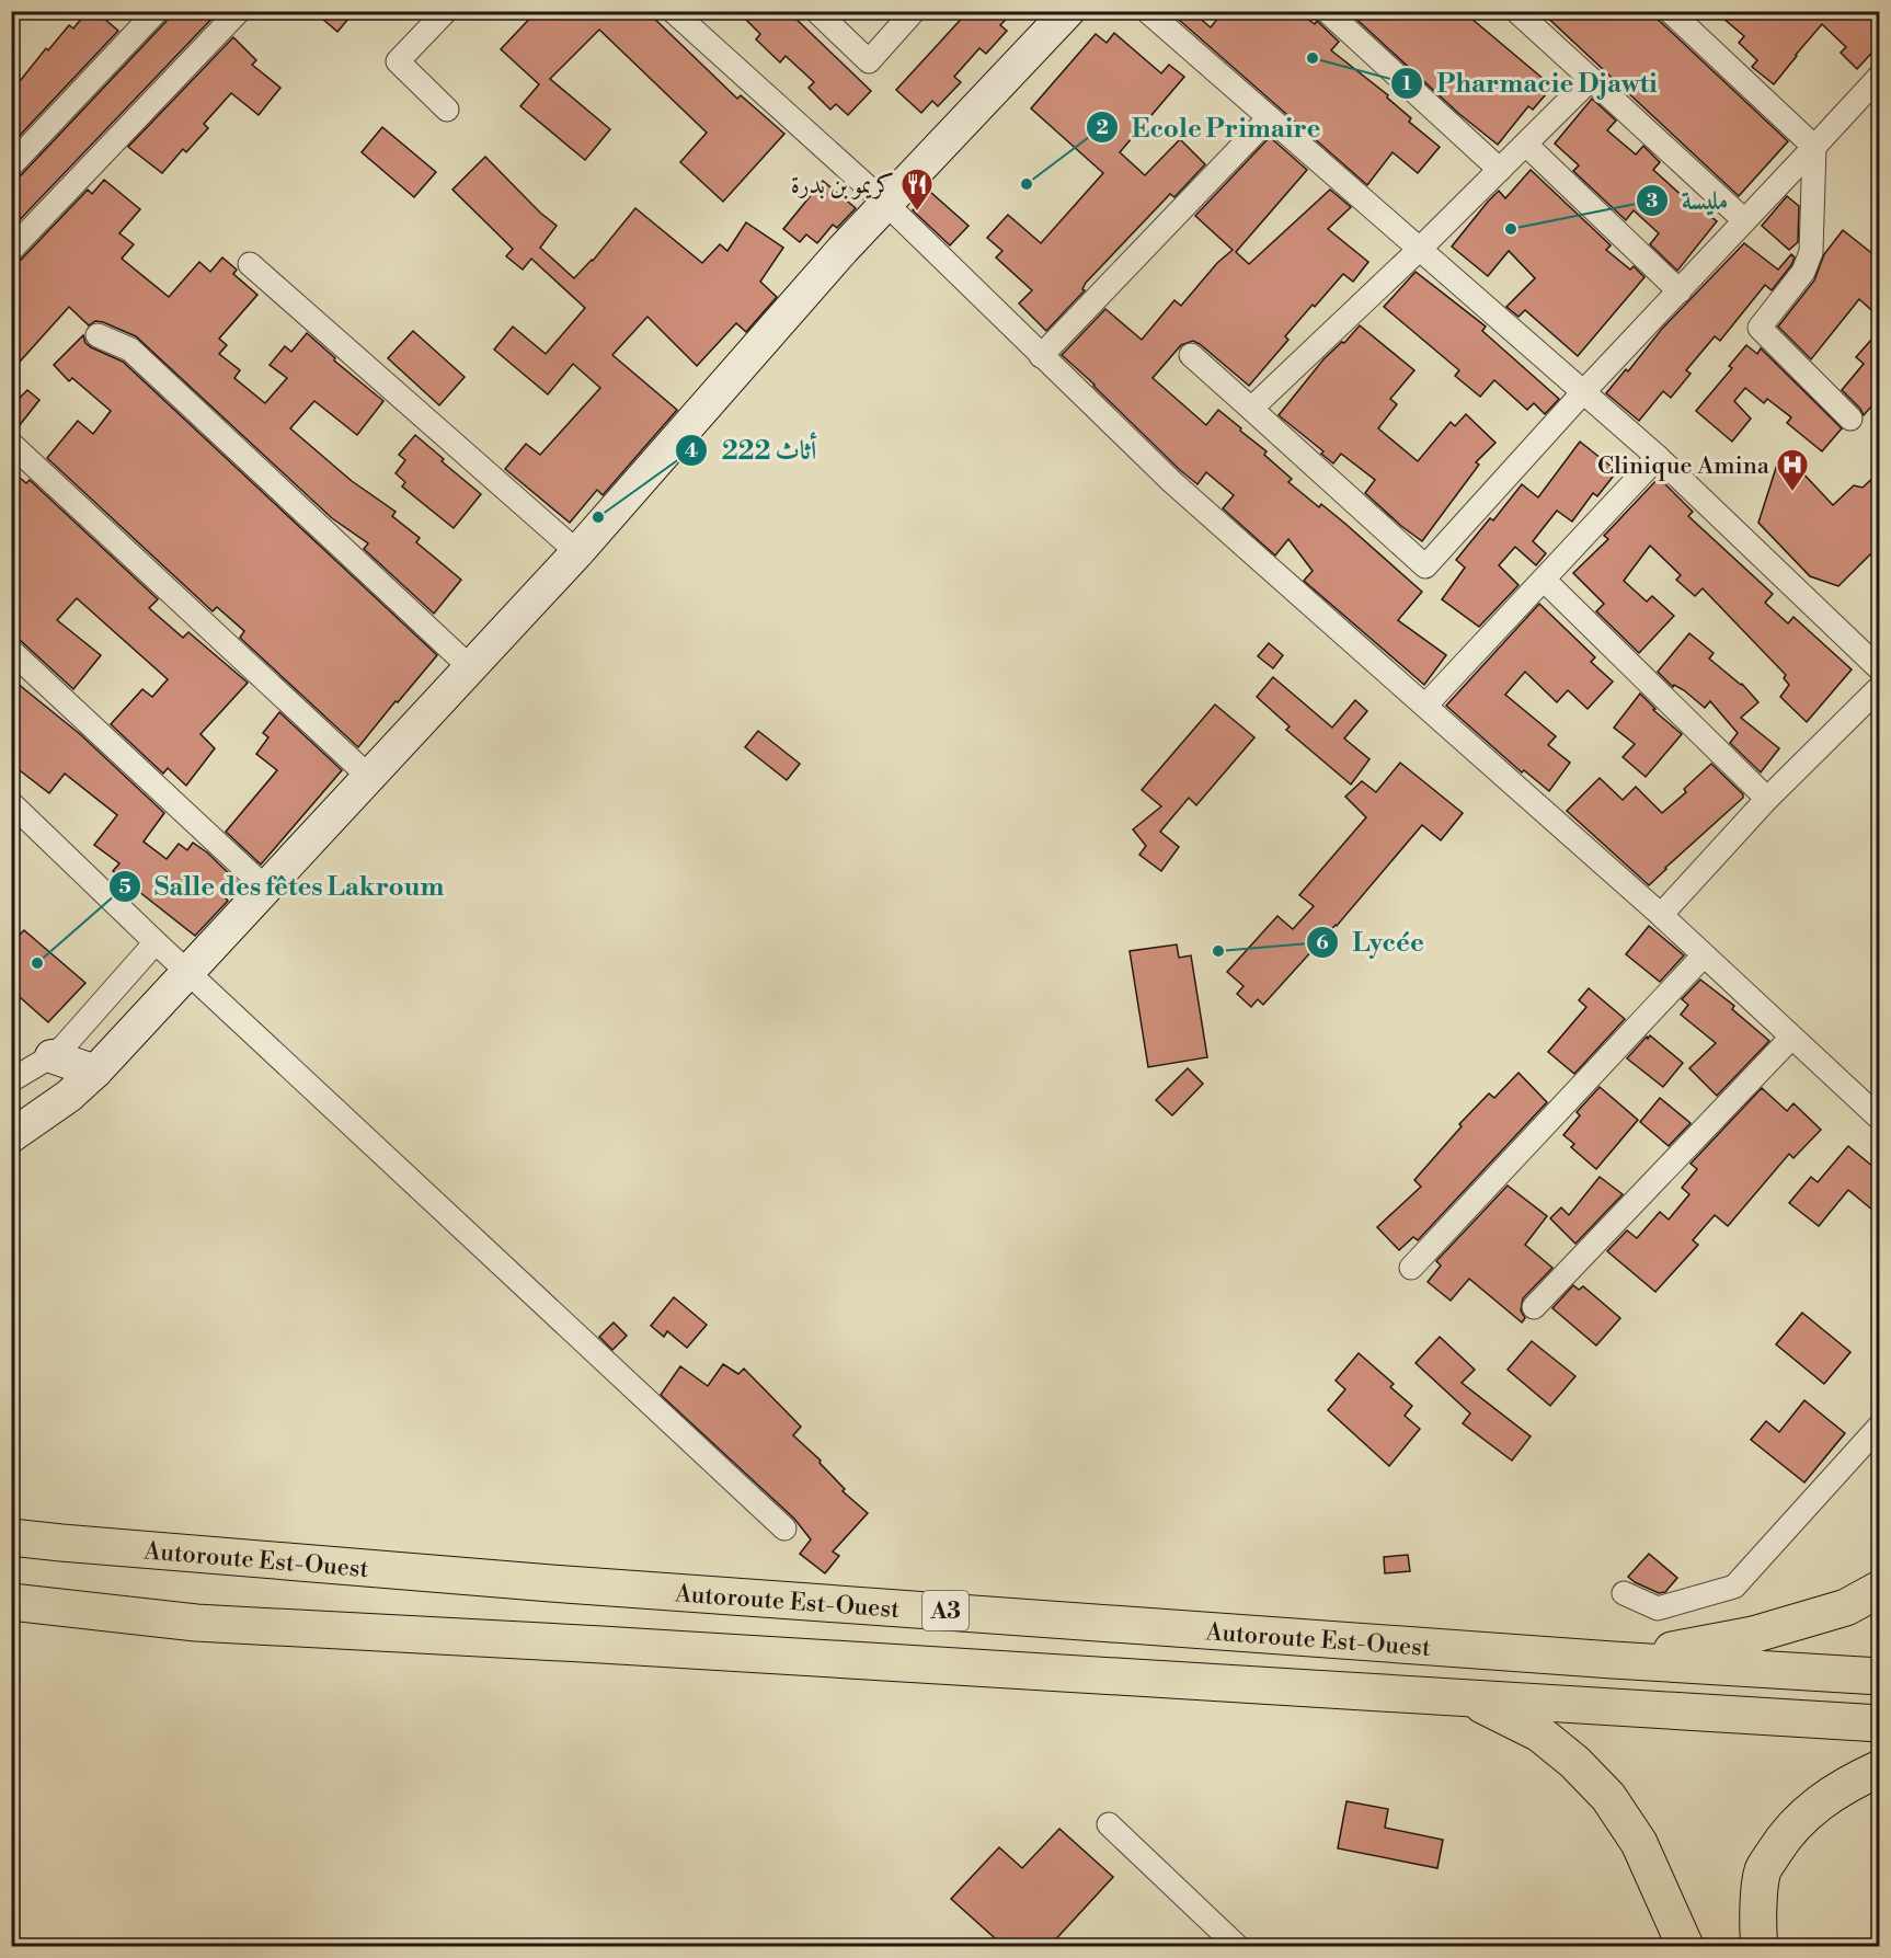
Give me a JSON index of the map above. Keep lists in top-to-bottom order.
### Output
{
  "streets": {
    "highway": ["Autoroute Est-Ouest", "A3"]
  },
  "places": {
    "other": [
      "Pharmacie Djawti",
      "Ecole Primaire",
      "مليسة",
      "أثاث 222",
      "Lycée",
      "Salle des fêtes Lakroum"
    ],
    "restaurant": ["كريمو بن بدرة"],
    "hospital": ["Clinique Amina"]
  }
}
